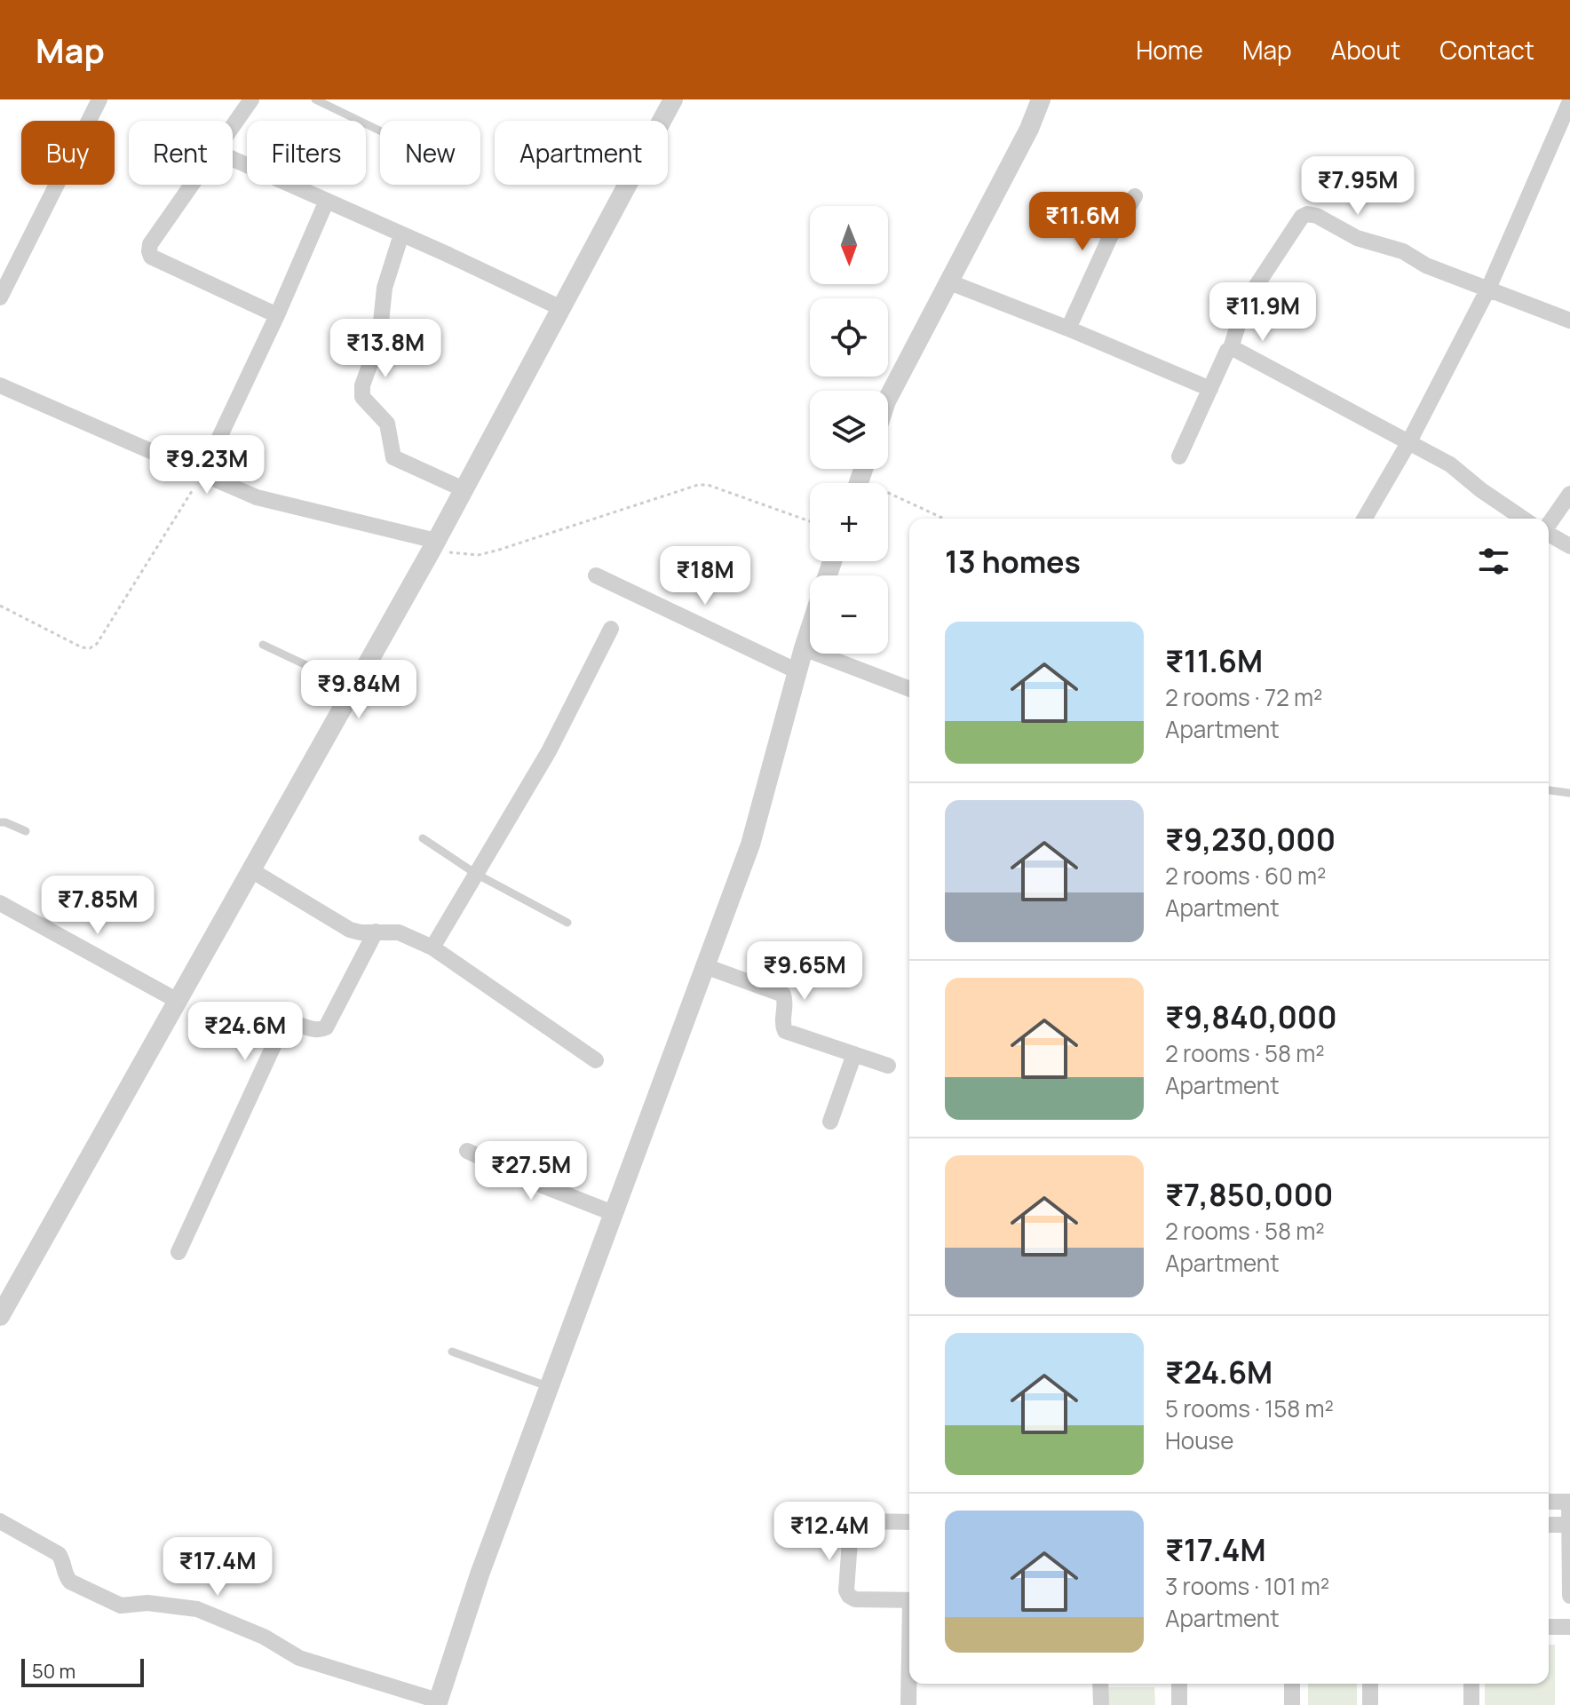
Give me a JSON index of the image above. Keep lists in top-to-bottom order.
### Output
{
  "scale_bar": "50 m",
  "north": "bottom",
  "page": {
    "header": "Map",
    "nav": [
      "Home",
      "Map",
      "About",
      "Contact"
    ],
    "chip": [
      "Buy",
      "Rent",
      "Filters",
      "New",
      "Apartment"
    ],
    "price": [
      "₹7.95M",
      "₹11.6M",
      "₹11.9M",
      "₹13.8M",
      "₹9.23M",
      "₹18M",
      "₹9.84M",
      "₹7.85M",
      "₹9.65M",
      "₹24.6M",
      "₹27.5M",
      "₹12.4M",
      "₹17.4M"
    ],
    "map_buttons": ["+", "−"],
    "heading": "13 homes",
    "list": [
      {
        "name": "₹11.6M",
        "note": "2 rooms · 72 m² · Apartment"
      },
      {
        "name": "₹9,230,000",
        "note": "2 rooms · 60 m² · Apartment"
      },
      {
        "name": "₹9,840,000",
        "note": "2 rooms · 58 m² · Apartment"
      },
      {
        "name": "₹7,850,000",
        "note": "2 rooms · 58 m² · Apartment"
      },
      {
        "name": "₹24.6M",
        "note": "5 rooms · 158 m² · House"
      },
      {
        "name": "₹17.4M",
        "note": "3 rooms · 101 m² · Apartment"
      }
    ],
    "scale": "50 m"
  }
}
